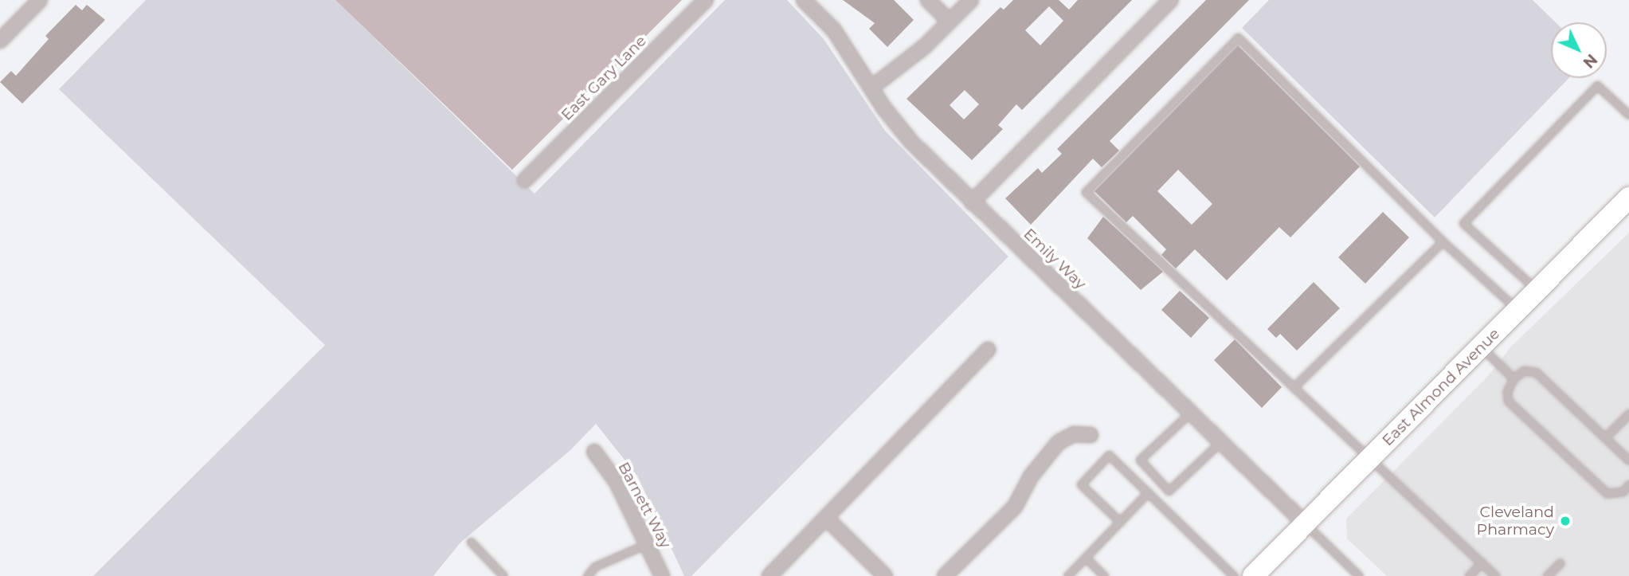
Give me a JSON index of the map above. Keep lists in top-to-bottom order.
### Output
{
  "streets": {
    "main road": ["East Almond Avenue"],
    "street": ["East Gary Lane", "Emily Way", "Barnett Way"]
  },
  "crossings": [
    ["Emily Way", "East Almond Avenue"]
  ],
  "places": ["Cleveland Pharmacy"],
  "north": "bottom right"
}
